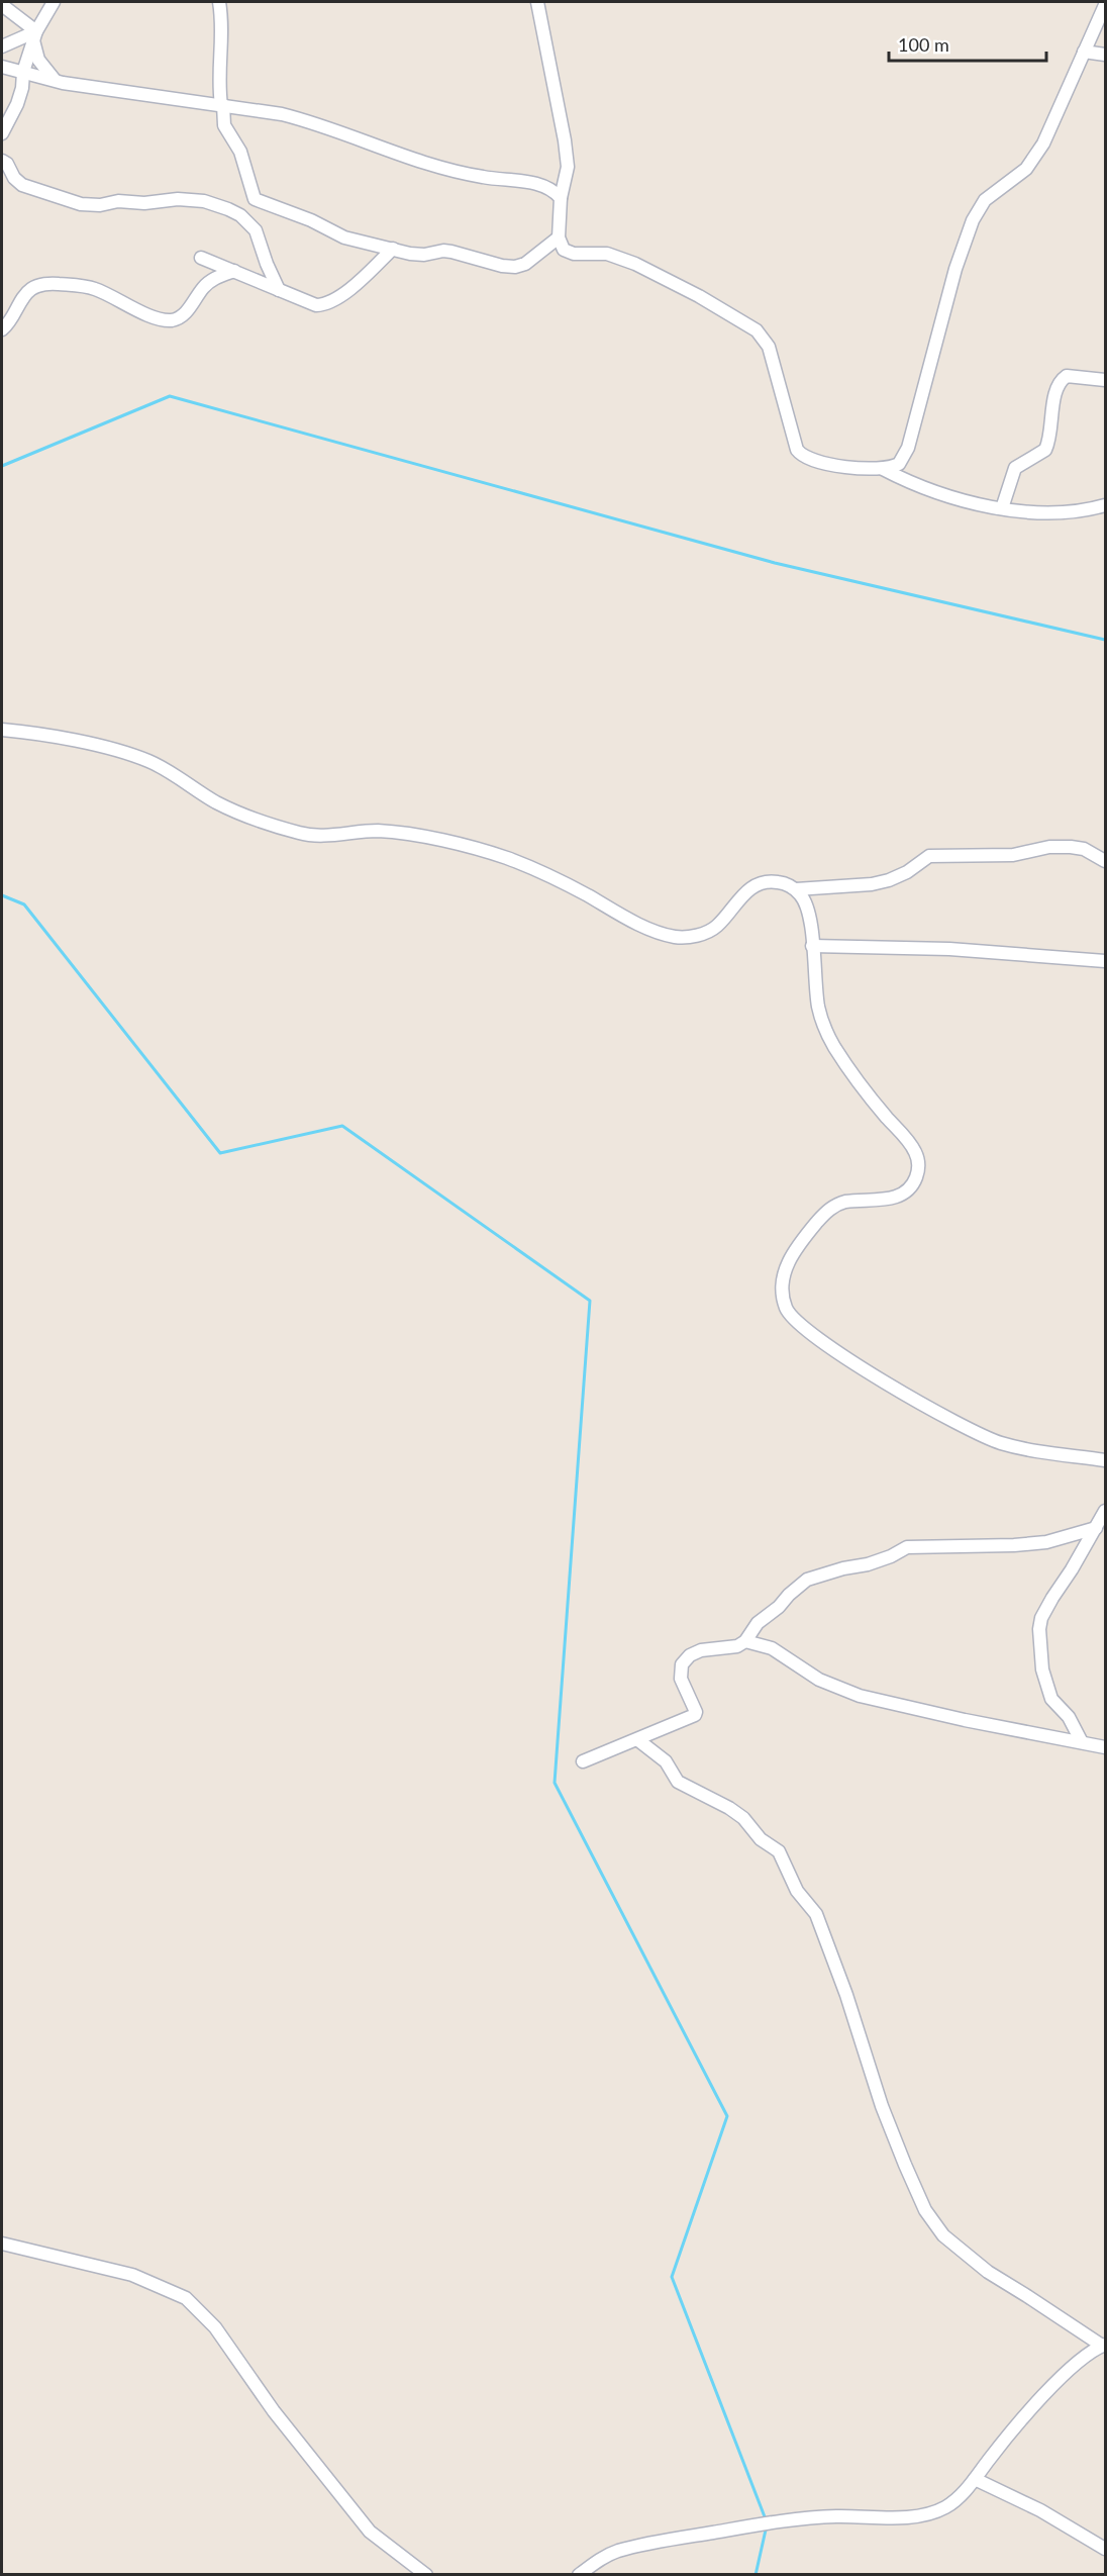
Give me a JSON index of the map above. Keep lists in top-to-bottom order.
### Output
{
  "scale_bar": "100 m"
}
